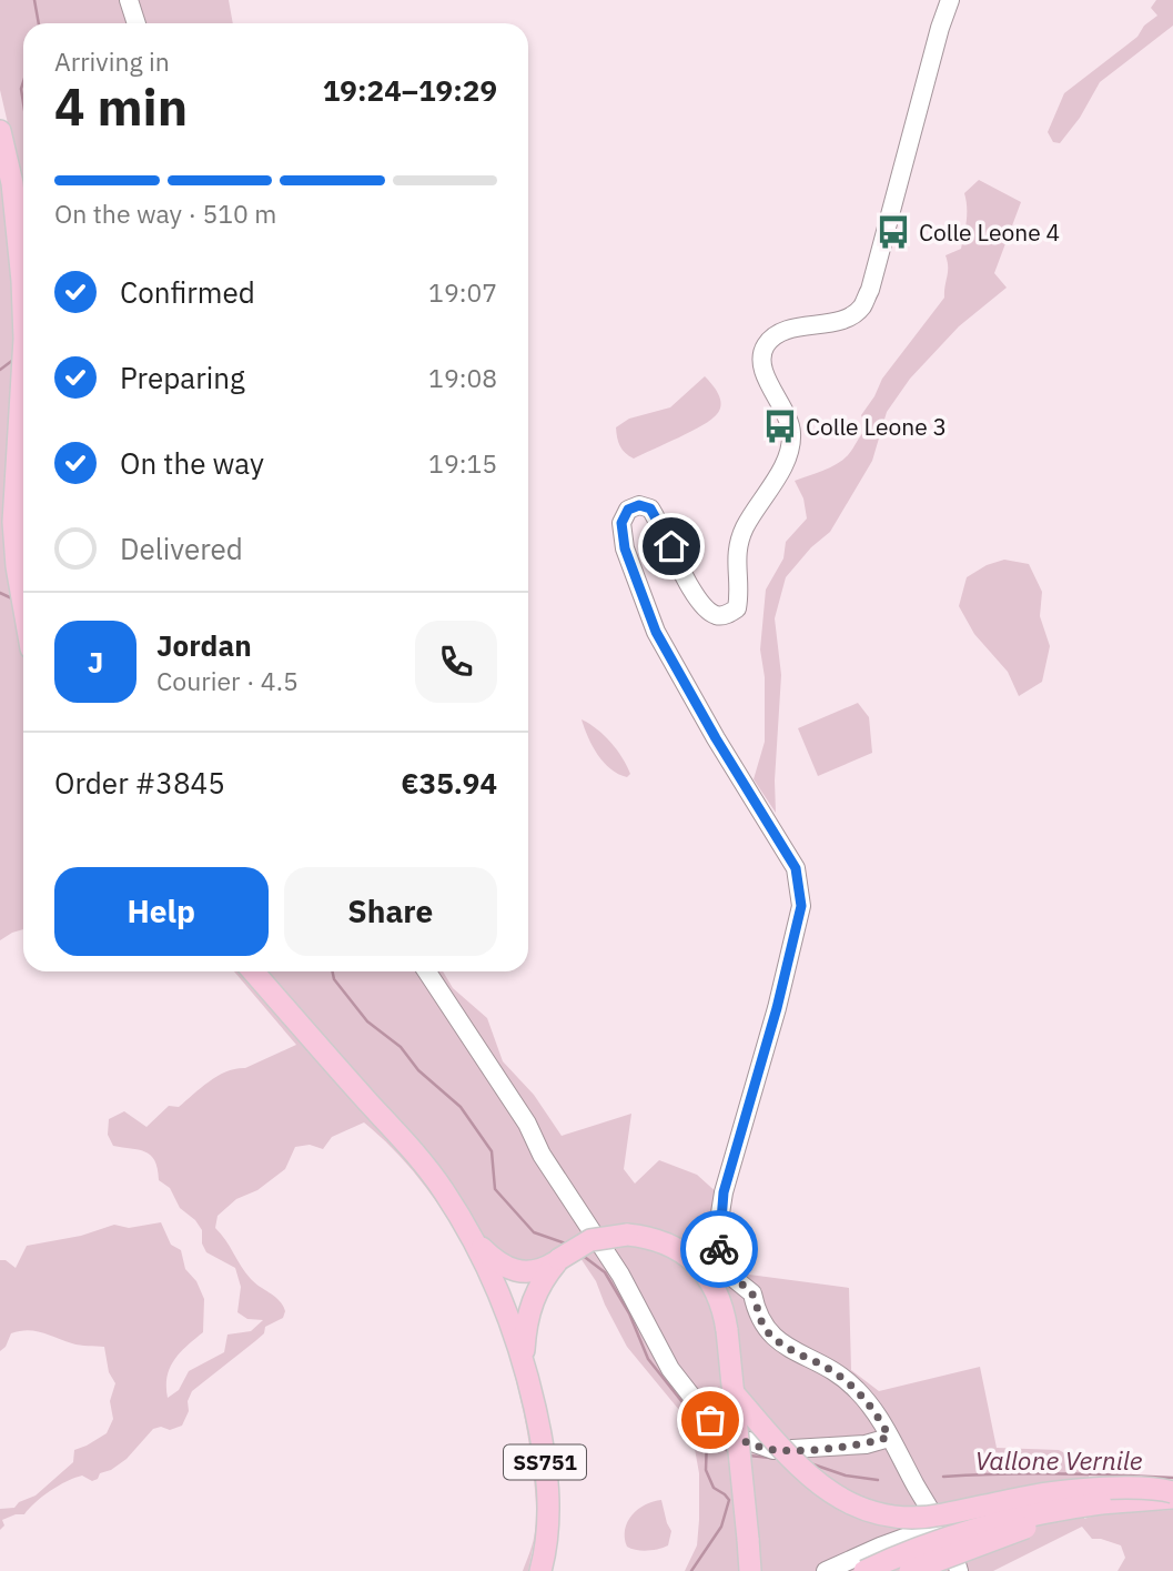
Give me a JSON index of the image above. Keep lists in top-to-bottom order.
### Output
{
  "streets": {
    "main road": ["SS751"]
  },
  "water": ["Vallone Vernile"],
  "places": {
    "bus stop": ["Colle Leone 4", "Colle Leone 3"]
  },
  "page": {
    "heading": ["4 min", "Arriving in", "19:24–19:29"],
    "panel": [
      "Jordan",
      "Courier · 4.5",
      "Order #3845",
      "€35.94"
    ],
    "bar": "On the way · 510 m",
    "list": [
      ["Confirmed", "19:07"],
      ["Preparing", "19:08"],
      ["On the way", "19:15"],
      "Delivered"
    ],
    "round": "J",
    "buttons": ["Help", "Share"]
  }
}
